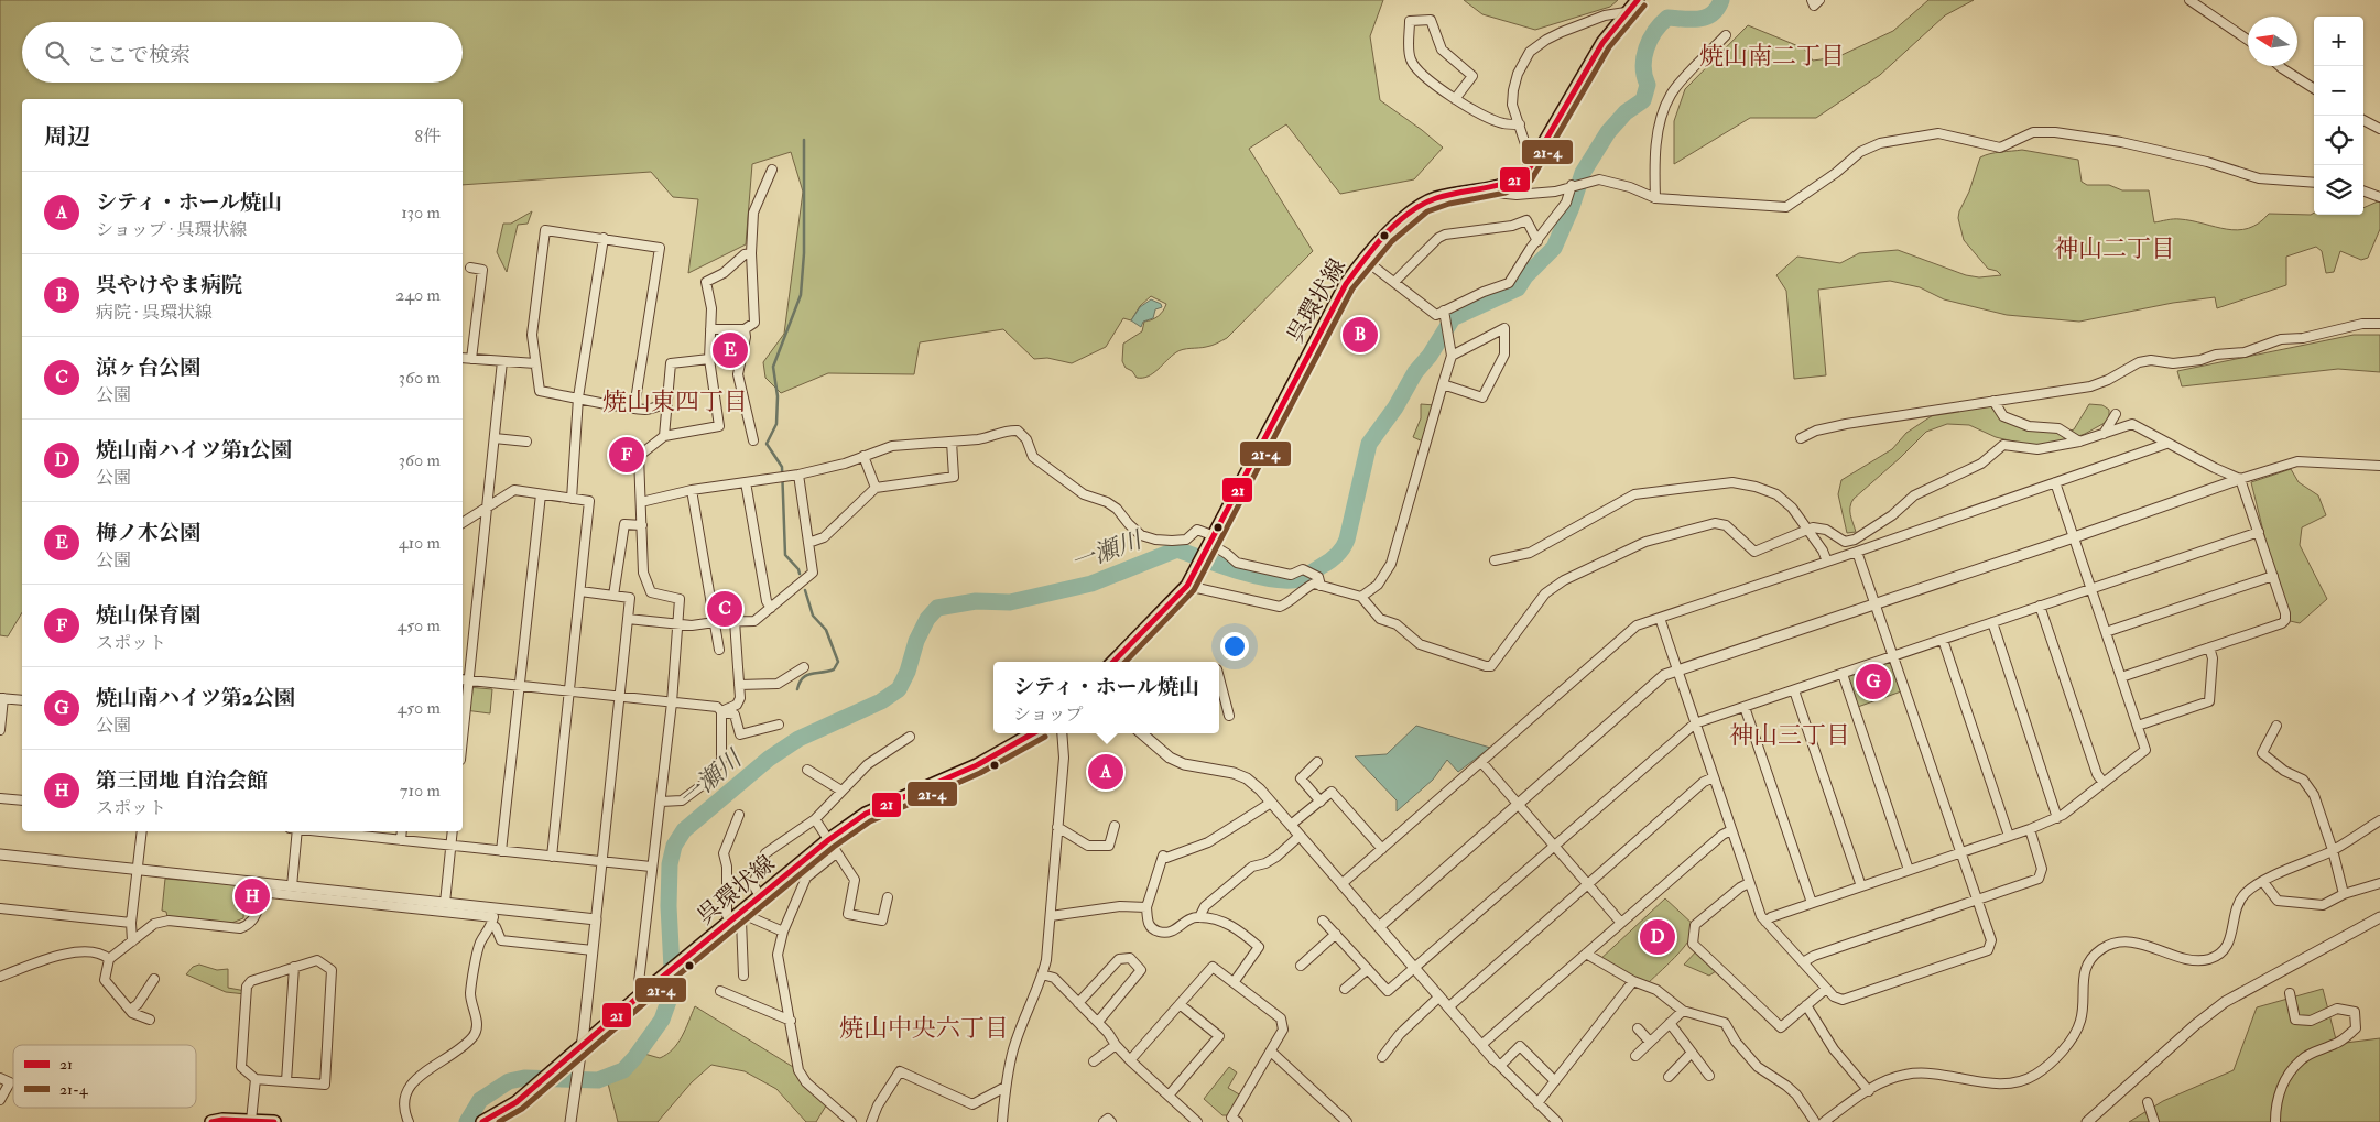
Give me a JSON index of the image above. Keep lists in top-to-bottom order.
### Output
{
  "streets": {
    "main road": ["呉環状線"]
  },
  "districts": [
    "焼山南二丁目",
    "神山二丁目",
    "焼山東四丁目",
    "神山三丁目",
    "焼山中央六丁目"
  ],
  "water": ["一瀬川"],
  "lines": ["transit line 21", "transit line 21-4"],
  "legend": ["21", "21-4"],
  "north": "left",
  "page": {
    "map_buttons": ["+", "−"],
    "search": "ここで検索",
    "heading": ["周辺", "8件"],
    "list": [
      {
        "mark": "A",
        "name": "シティ・ホール焼山",
        "note": "ショップ · 呉環状線",
        "value": "130 m"
      },
      {
        "mark": "B",
        "name": "呉やけやま病院",
        "note": "病院 · 呉環状線",
        "value": "240 m"
      },
      {
        "mark": "C",
        "name": "涼ヶ台公園",
        "note": "公園",
        "value": "360 m"
      },
      {
        "mark": "D",
        "name": "焼山南ハイツ第1公園",
        "note": "公園",
        "value": "360 m"
      },
      {
        "mark": "E",
        "name": "梅ノ木公園",
        "note": "公園",
        "value": "410 m"
      },
      {
        "mark": "F",
        "name": "焼山保育園",
        "note": "スポット",
        "value": "450 m"
      },
      {
        "mark": "G",
        "name": "焼山南ハイツ第2公園",
        "note": "公園",
        "value": "450 m"
      },
      {
        "mark": "H",
        "name": "第三団地 自治会館",
        "note": "スポット",
        "value": "710 m"
      }
    ],
    "pins": [
      "B",
      "E",
      "F",
      "C",
      "G",
      "A",
      "H",
      "D"
    ],
    "popup": ["シティ・ホール焼山", "ショップ"]
  }
}
